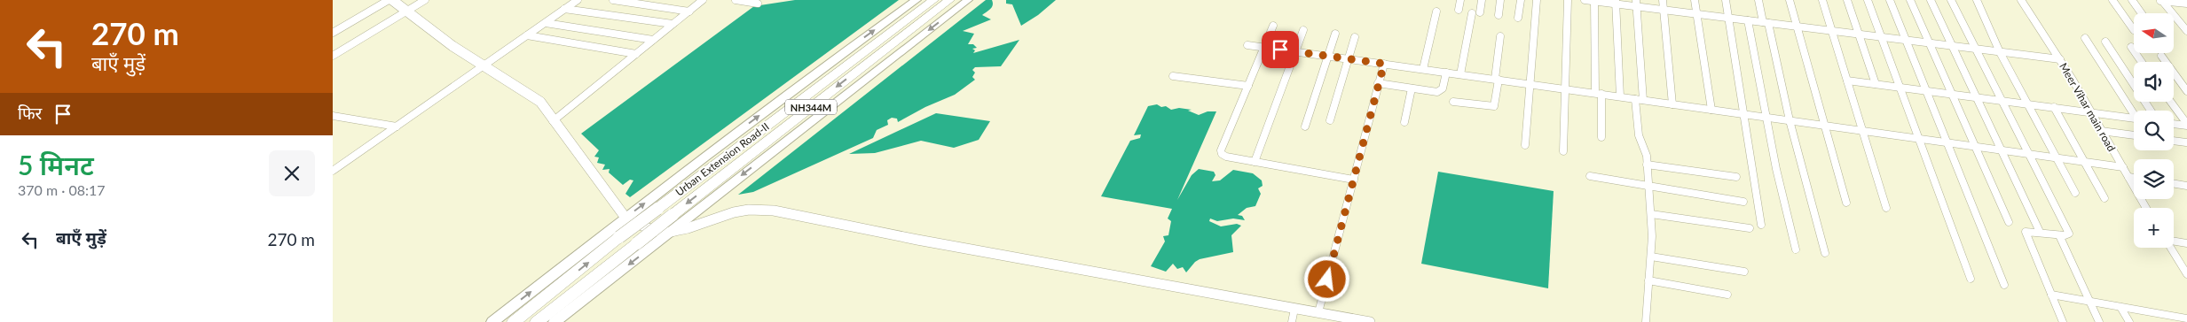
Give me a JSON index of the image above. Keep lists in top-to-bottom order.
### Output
{
  "streets": {
    "highway": ["NH344M", "Urban Extension Road-II"],
    "street": ["Meer Vihar main road"]
  },
  "north": "left",
  "page": {
    "turn": ["270 m", "बाएँ मुड़ें"],
    "map_buttons": "+",
    "then": "फिर",
    "heading": ["5 मिनट", "370 m · 08:17"],
    "list": [
      {
        "name": "बाएँ मुड़ें",
        "value": "270 m"
      }
    ]
  }
}
